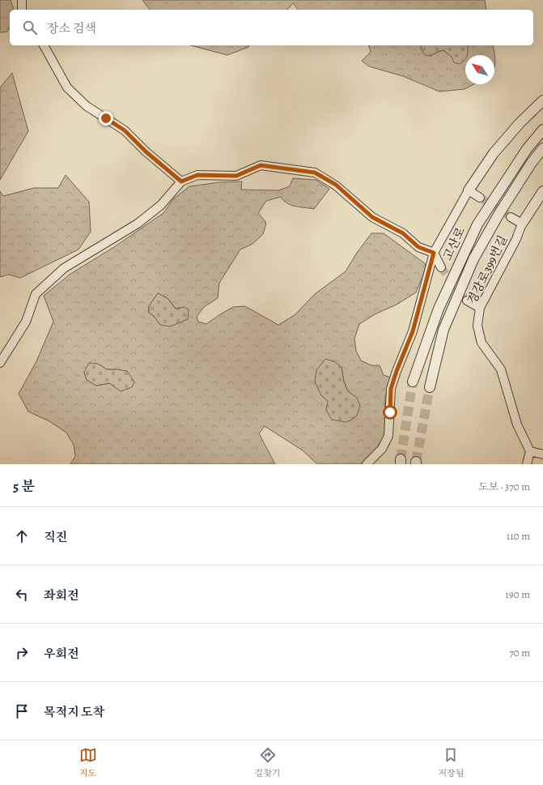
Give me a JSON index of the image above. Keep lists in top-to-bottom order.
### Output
{
  "streets": {
    "street": ["고산로", "경강로399번길"]
  },
  "north": "top left",
  "page": {
    "search": "장소 검색",
    "heading": ["5 분", "도보 · 370 m"],
    "list": [
      ["직진", "110 m"],
      ["좌회전", "190 m"],
      ["우회전", "70 m"],
      "목적지 도착"
    ],
    "nav": ["지도", "길찾기", "저장됨"]
  }
}
